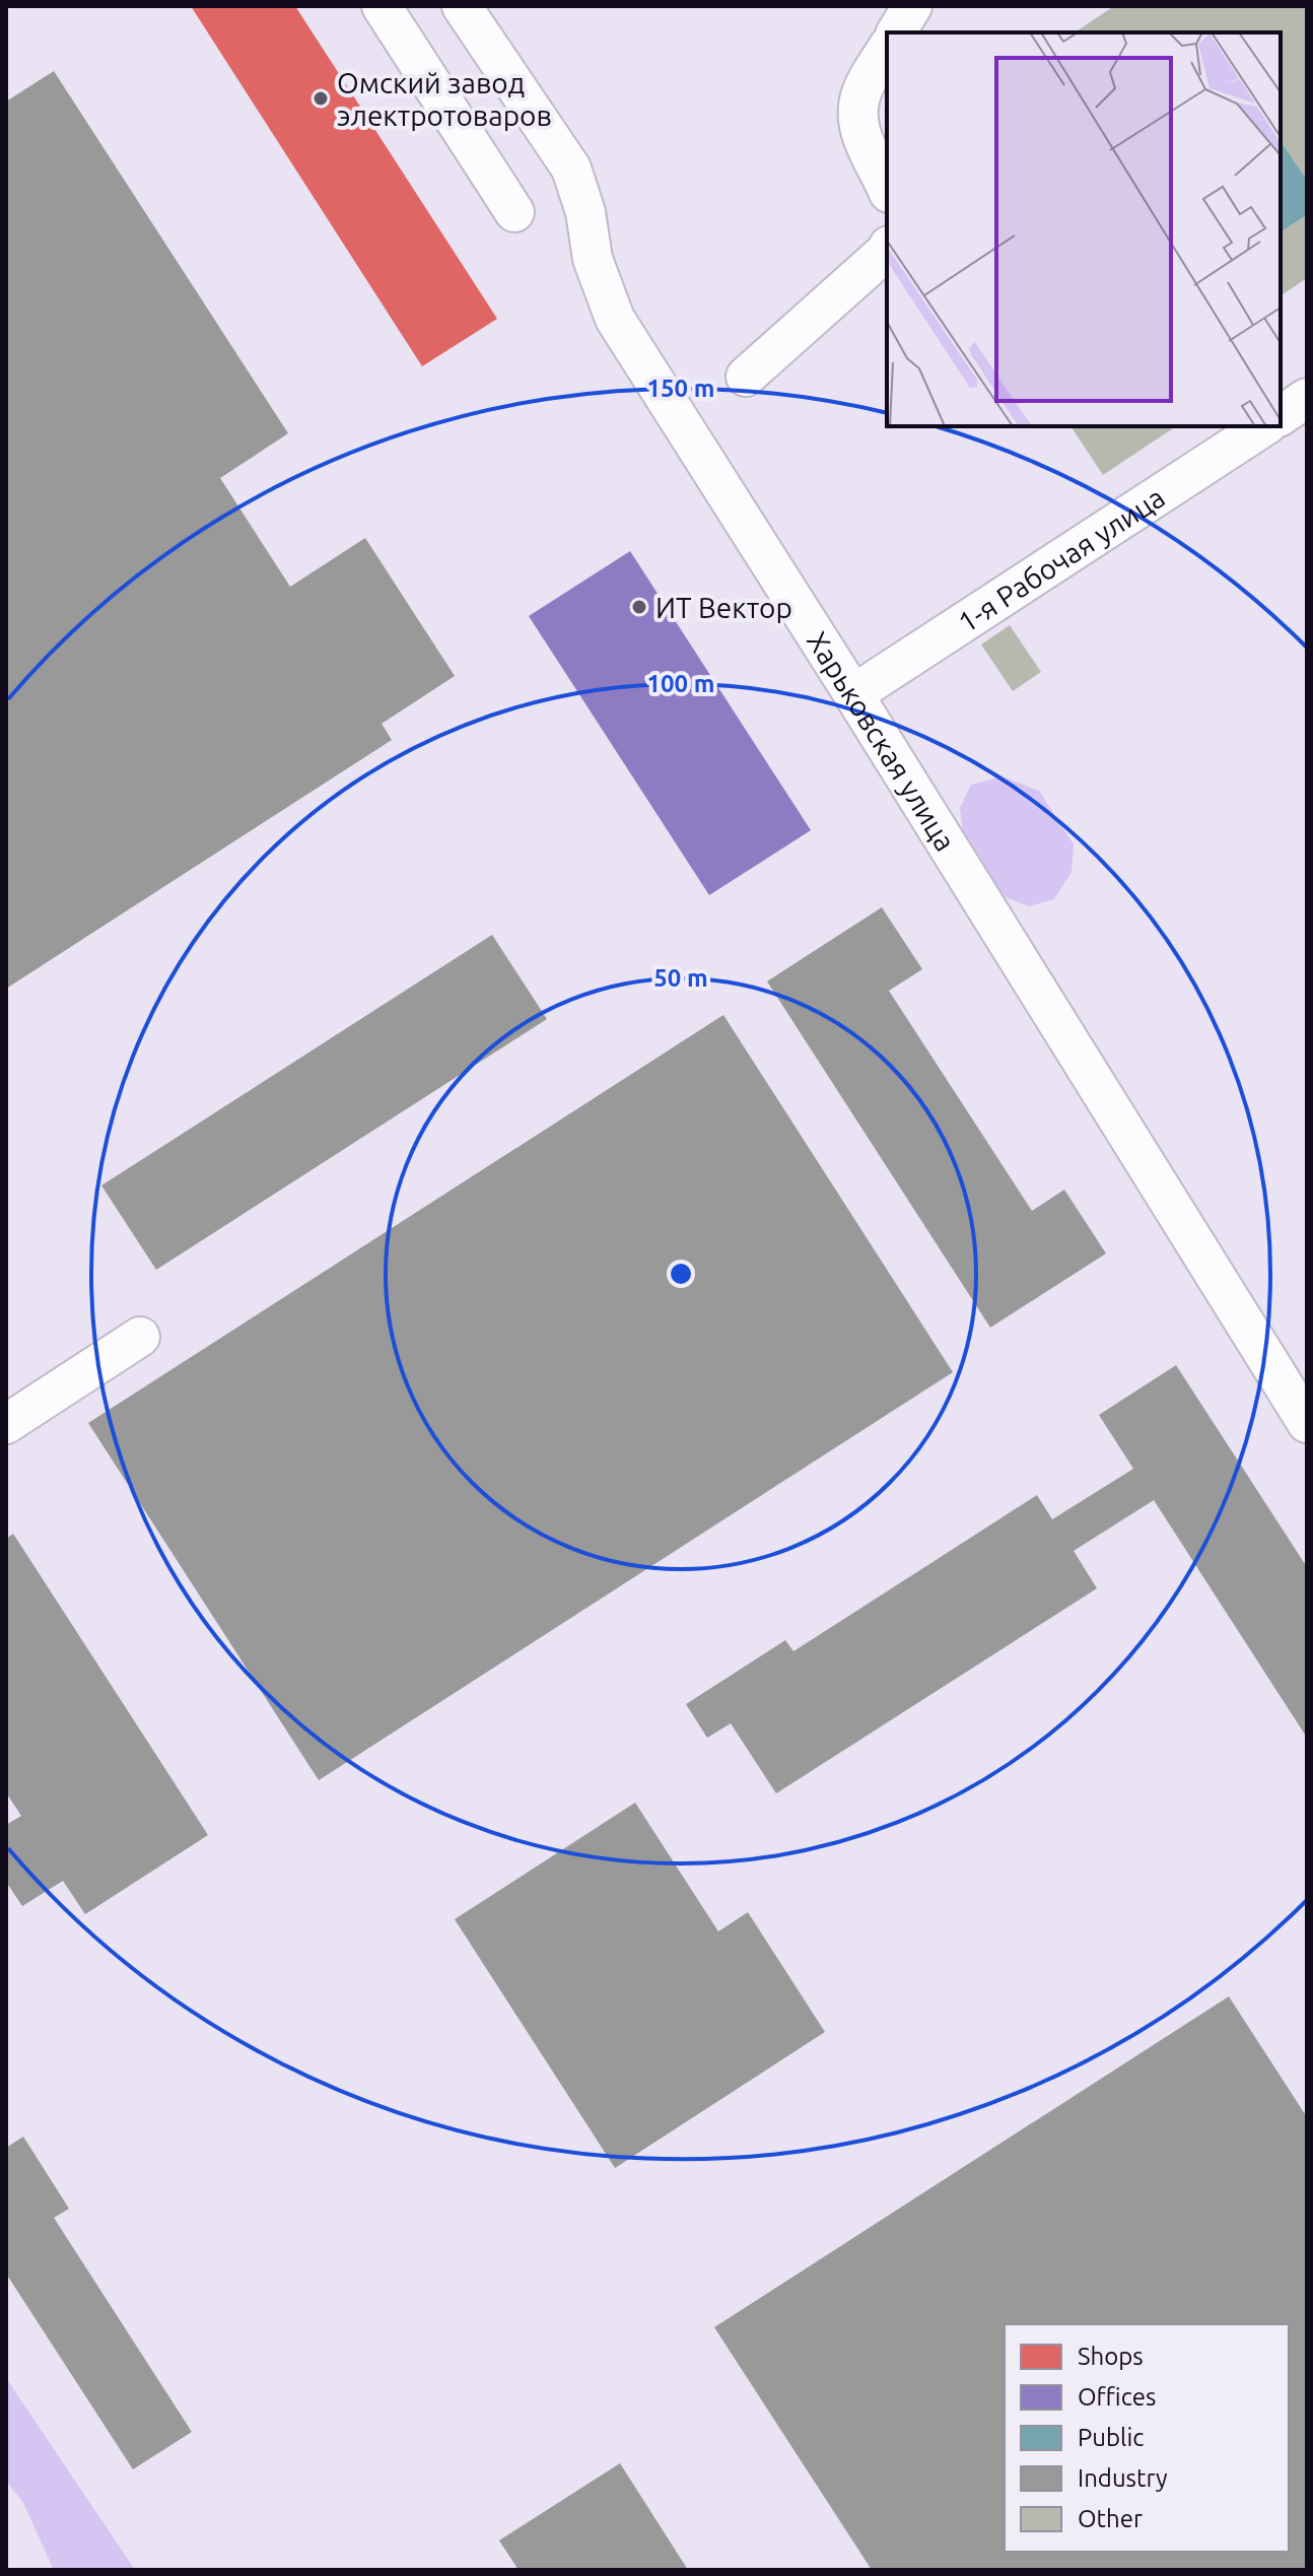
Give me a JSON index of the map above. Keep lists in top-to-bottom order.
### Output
{
  "streets": {
    "street": ["1-я Рабочая улица", "Харьковская улица"]
  },
  "crossings": [
    ["1-я Рабочая улица", "Харьковская улица"]
  ],
  "places": ["Омский завод электротоваров", "ИТ Вектор"],
  "legend": [
    "Shops",
    "Offices",
    "Public",
    "Industry",
    "Other"
  ],
  "rings": ["150 m", "100 m", "50 m"]
}
